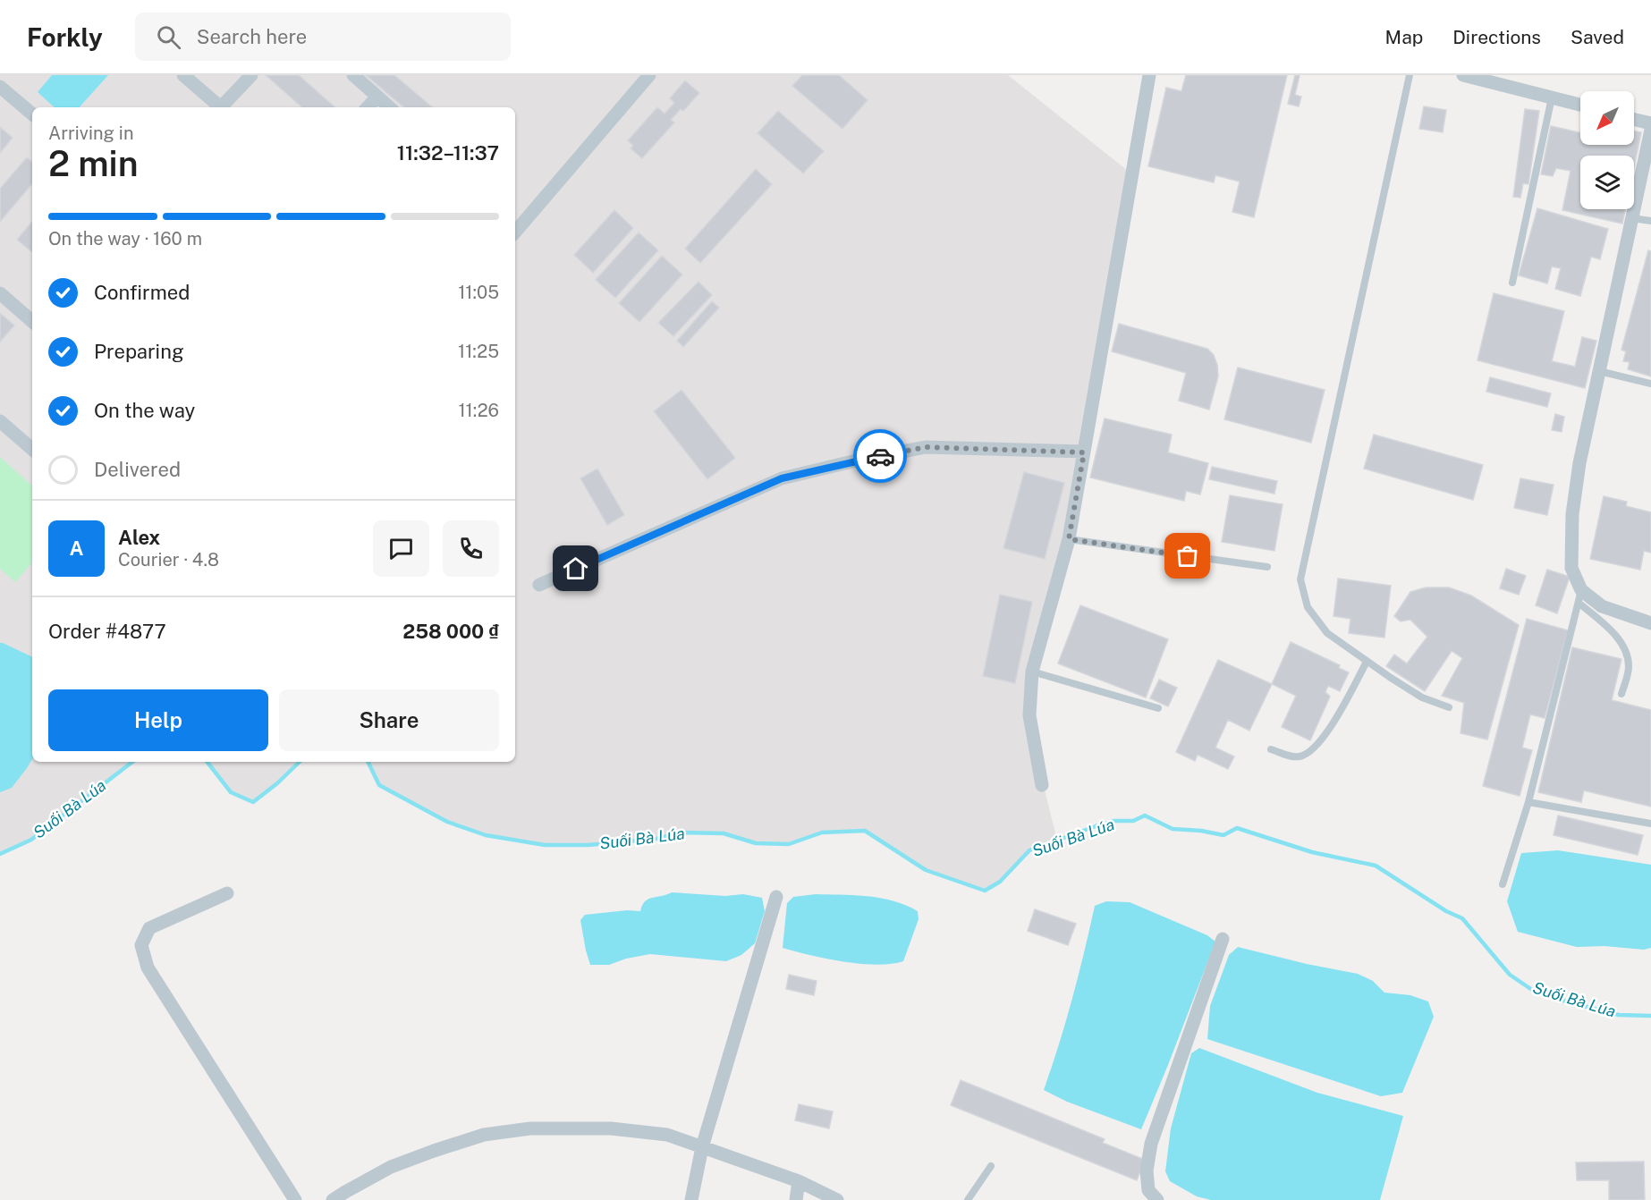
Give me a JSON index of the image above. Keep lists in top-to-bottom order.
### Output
{
  "water": ["Suối Bà Lúa"],
  "north": "bottom left",
  "page": {
    "header": "Forkly",
    "search": "Search here",
    "nav": ["Map", "Directions", "Saved"],
    "heading": ["2 min", "Arriving in", "11:32–11:37"],
    "panel": [
      "Alex",
      "Courier · 4.8",
      "Order #4877",
      "258 000 ₫"
    ],
    "bar": "On the way · 160 m",
    "list": [
      ["Confirmed", "11:05"],
      ["Preparing", "11:25"],
      ["On the way", "11:26"],
      "Delivered"
    ],
    "round": "A",
    "buttons": ["Help", "Share"]
  }
}
